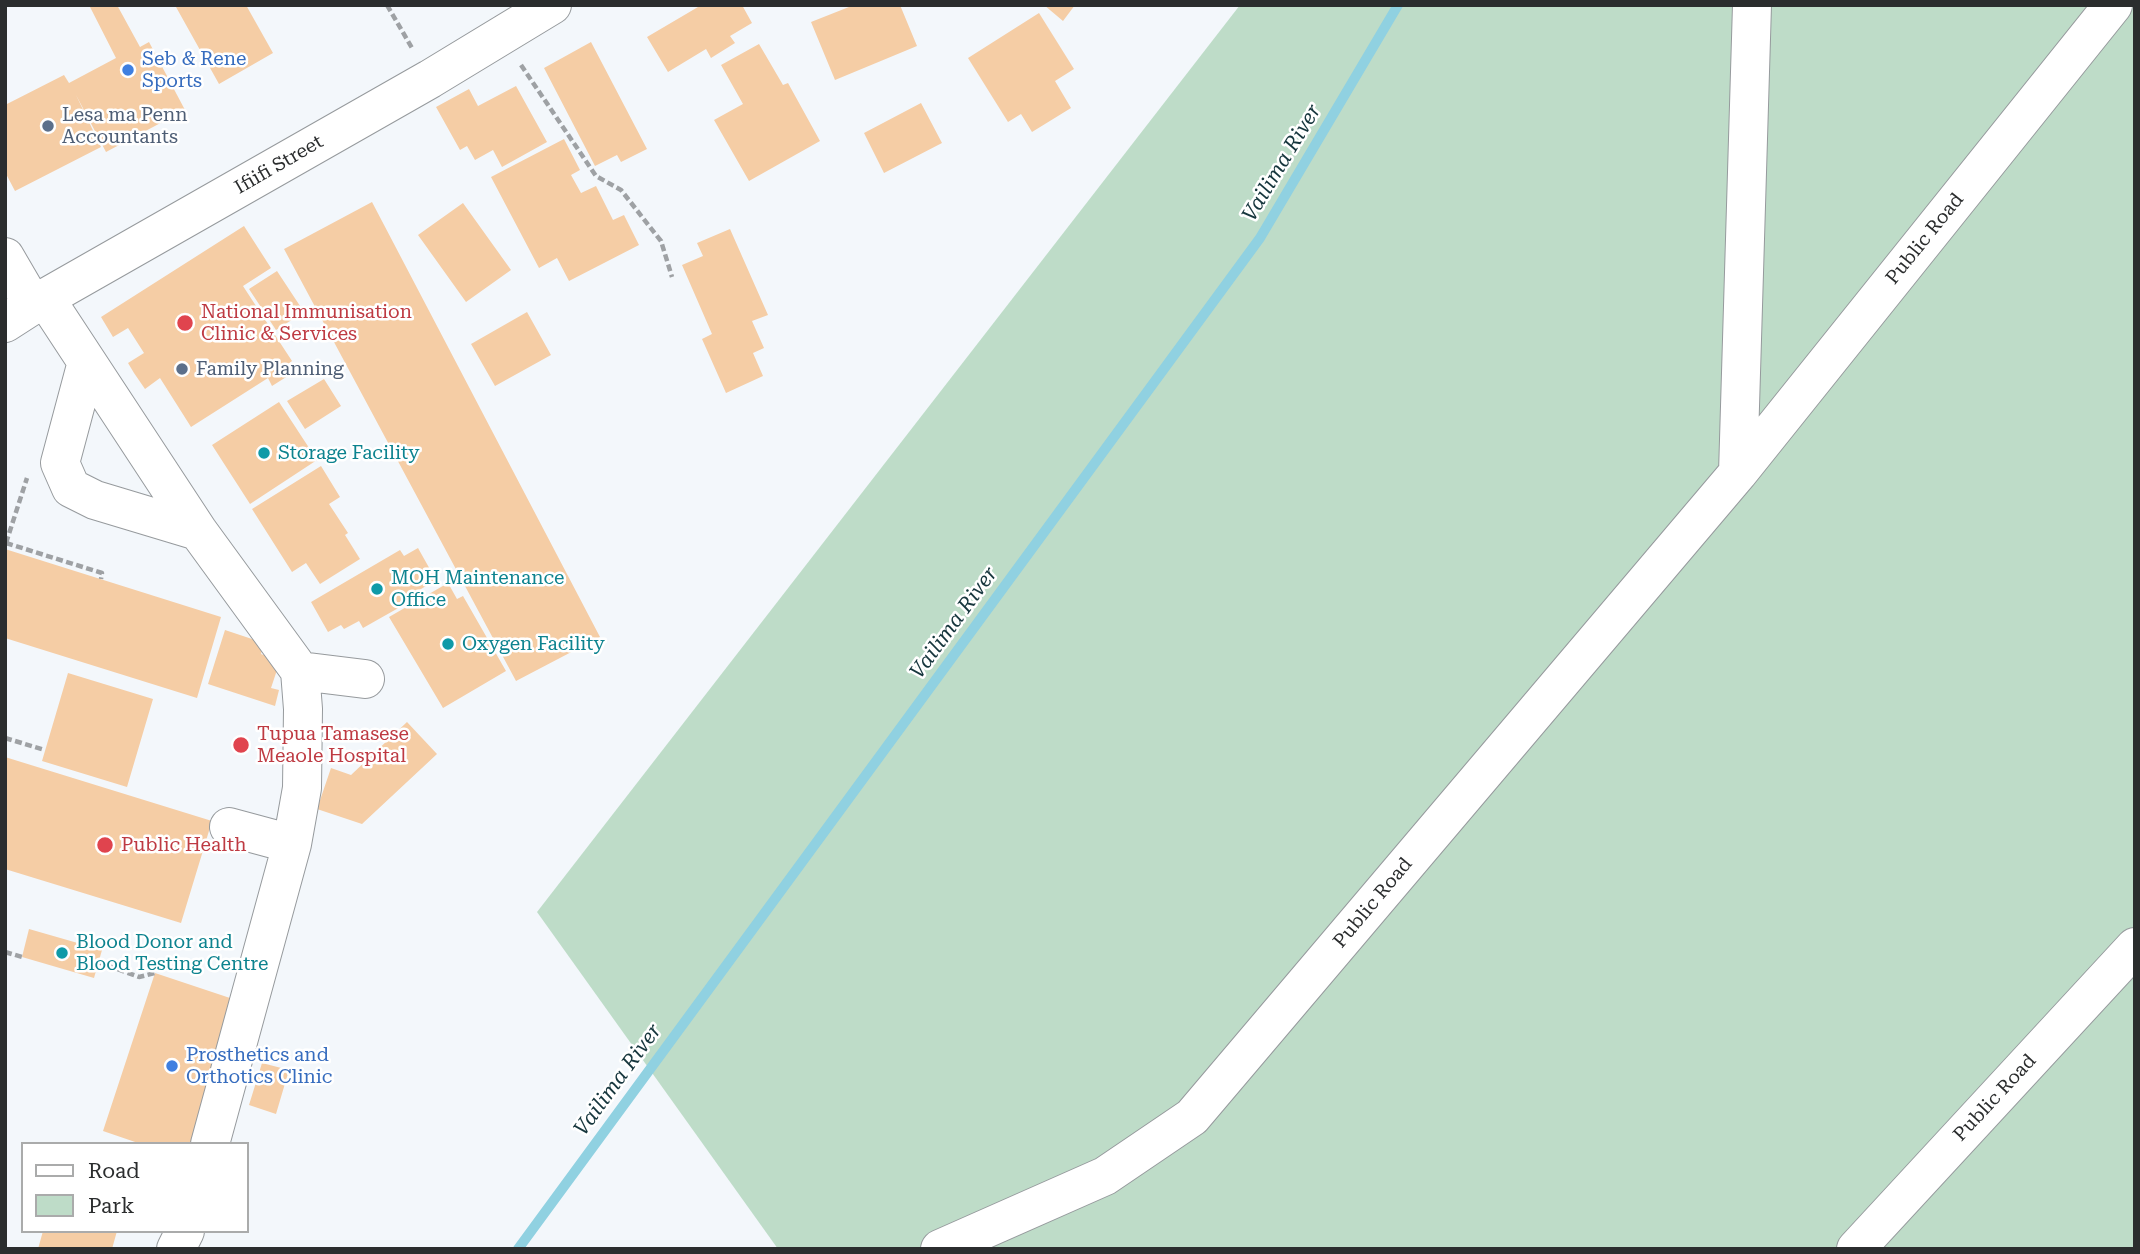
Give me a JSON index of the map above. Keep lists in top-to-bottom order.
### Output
{
  "streets": {
    "street": ["Ifiifi Street", "Public Road"]
  },
  "water": ["Vailima River"],
  "places": [
    "Seb & Rene Sports",
    "Lesa ma Penn Accountants",
    "National Immunisation Clinic & Services",
    "Family Planning",
    "Storage Facility",
    "MOH Maintenance Office",
    "Oxygen Facility",
    "Tupua Tamasese Meaole Hospital",
    "Public Health",
    "Blood Donor and Blood Testing Centre",
    "Prosthetics and Orthotics Clinic"
  ],
  "legend": ["Road", "Park"]
}
